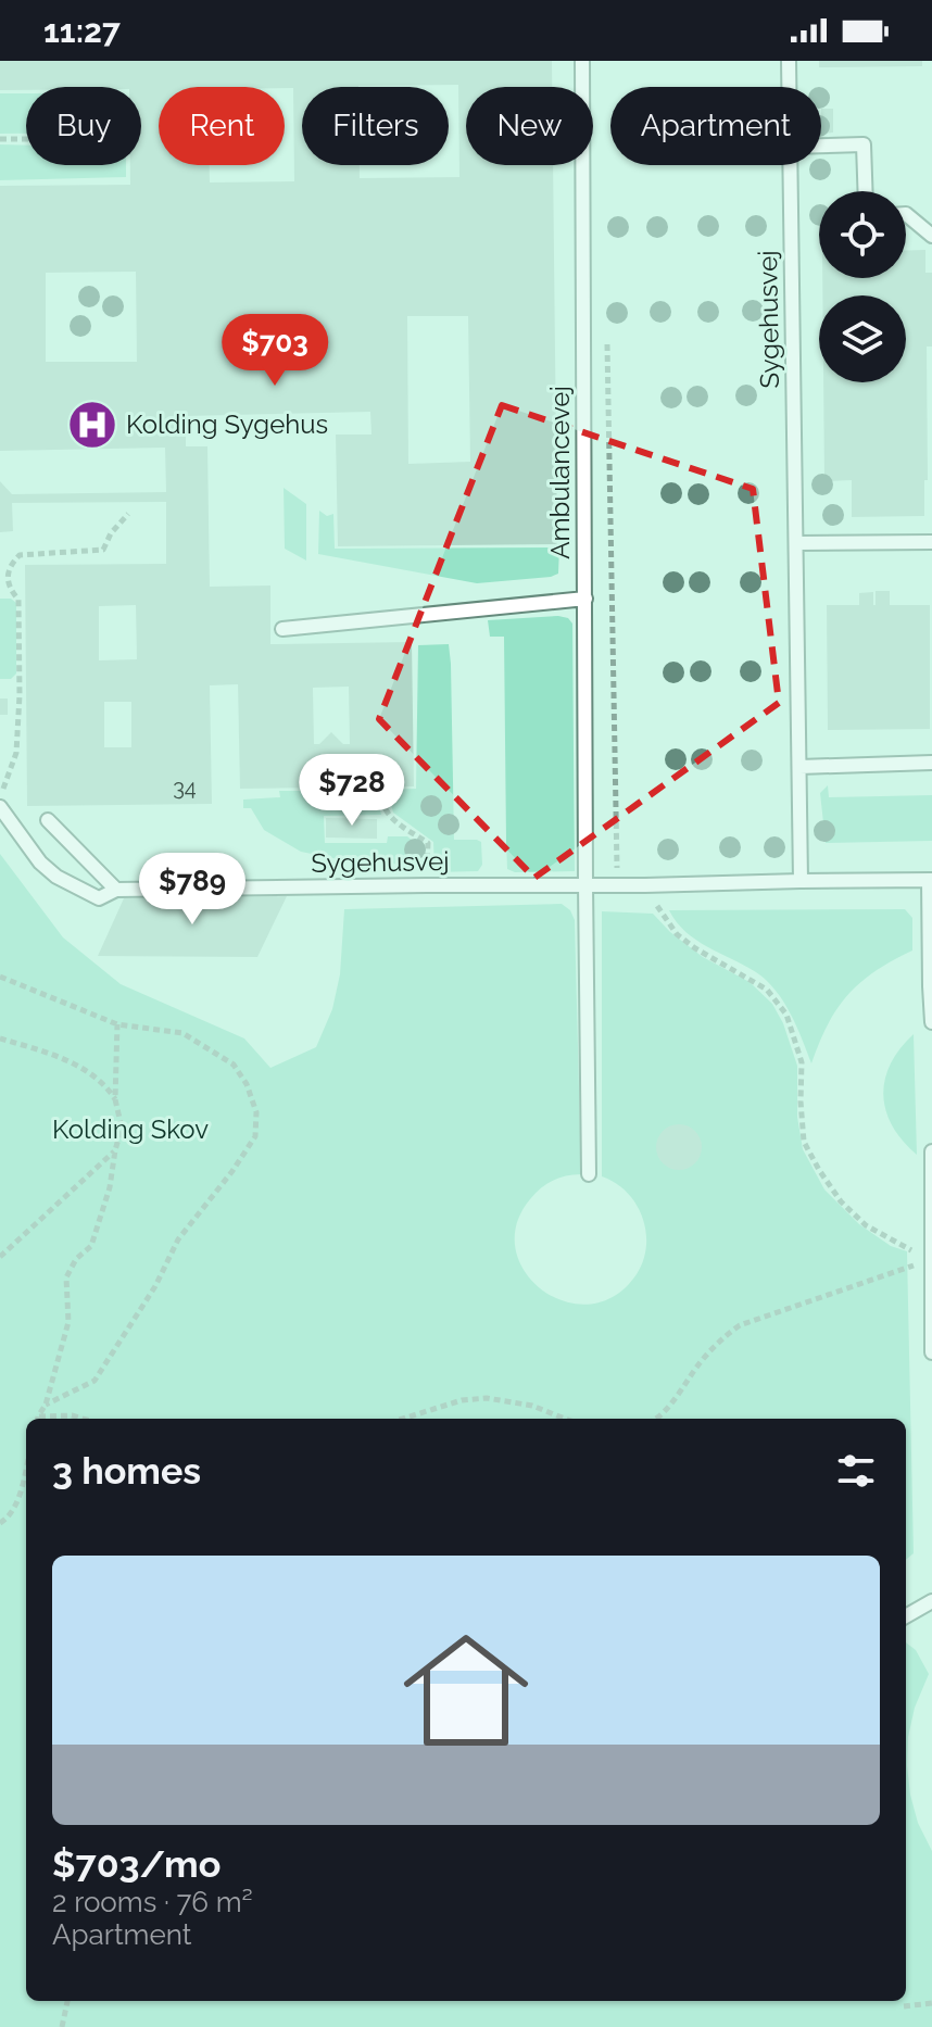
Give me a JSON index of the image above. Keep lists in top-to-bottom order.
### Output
{
  "streets": {
    "lane": ["Sygehusvej", "Ambulancevej"]
  },
  "crossings": [
    ["Sygehusvej", "Ambulancevej"]
  ],
  "parks": ["Kolding Skov"],
  "places": {
    "hospital": ["Kolding Sygehus"]
  },
  "house_numbers": ["34"],
  "page": {
    "status": "11:27",
    "chip": [
      "Buy",
      "Rent",
      "Filters",
      "New",
      "Apartment"
    ],
    "price": ["$703", "$728", "$789"],
    "heading": "3 homes",
    "list": [
      {
        "name": "$703/mo",
        "note": "2 rooms · 76 m² · Apartment"
      }
    ]
  }
}
